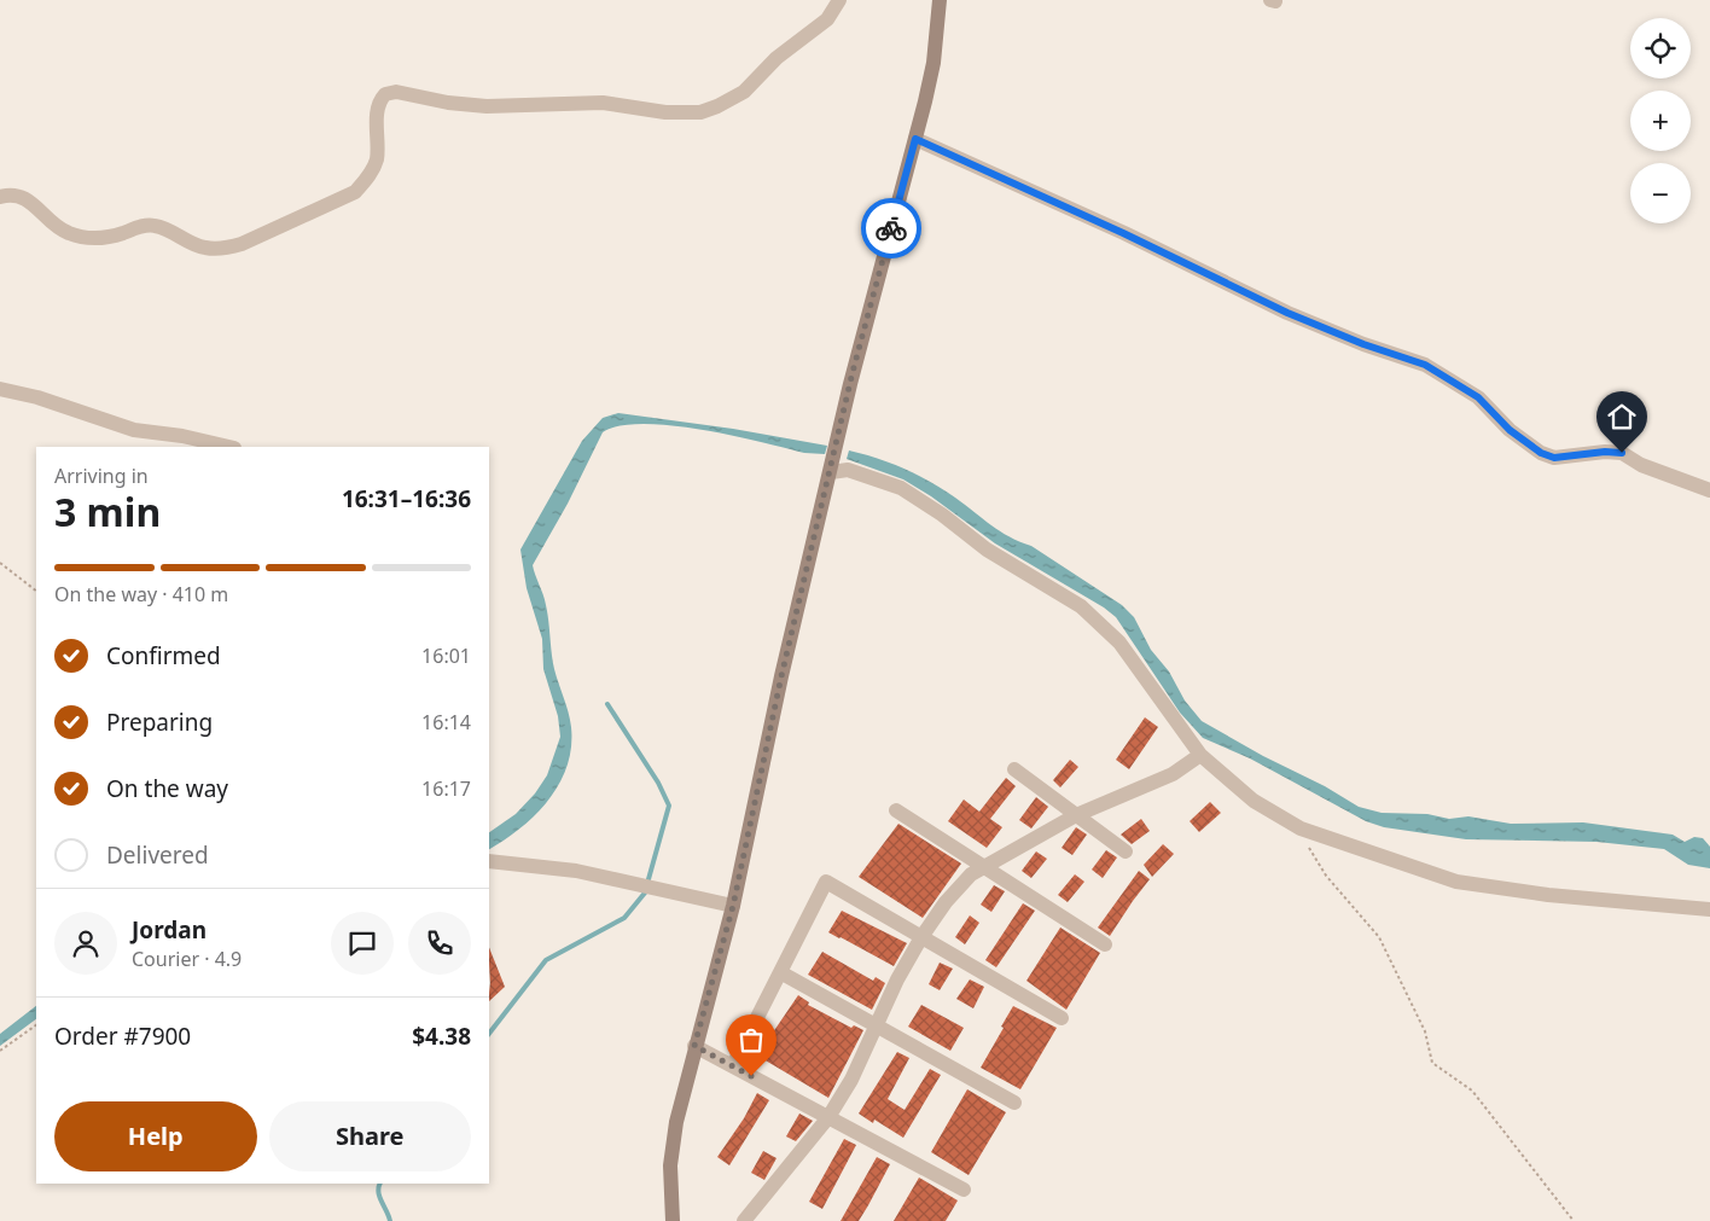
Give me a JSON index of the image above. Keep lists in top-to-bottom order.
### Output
{
  "page": {
    "map_buttons": ["+", "−"],
    "heading": ["3 min", "Arriving in", "16:31–16:36"],
    "panel": [
      "Jordan",
      "Courier · 4.9",
      "Order #7900",
      "$4.38"
    ],
    "bar": "On the way · 410 m",
    "list": [
      ["Confirmed", "16:01"],
      ["Preparing", "16:14"],
      ["On the way", "16:17"],
      "Delivered"
    ],
    "buttons": ["Help", "Share"]
  }
}
